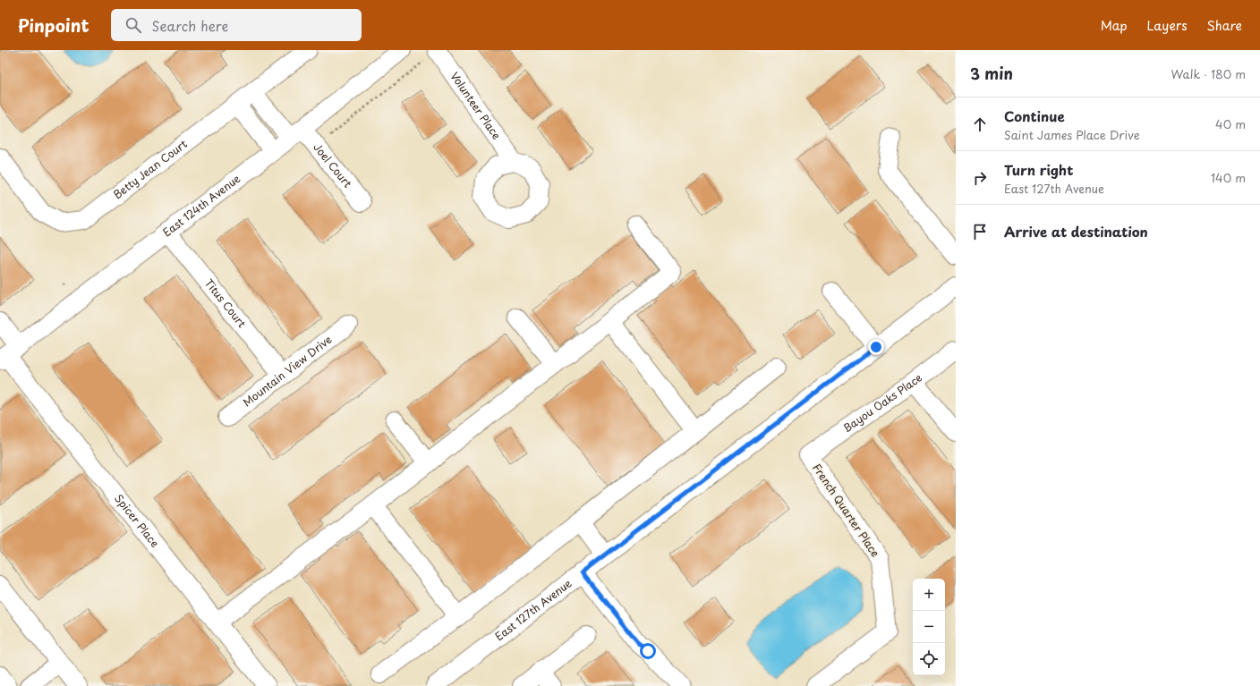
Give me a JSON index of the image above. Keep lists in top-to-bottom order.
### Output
{
  "streets": {
    "street": [
      "Volunteer Place",
      "Joel Court",
      "Betty Jean Court",
      "East 124th Avenue",
      "Titus Court",
      "Mountain View Drive",
      "Bayou Oaks Place",
      "French Quarter Place",
      "Spicer Place",
      "East 127th Avenue"
    ]
  },
  "crossings": [
    ["Joel Court", "Betty Jean Court"],
    ["Joel Court", "East 124th Avenue"],
    ["East 124th Avenue", "Titus Court"],
    ["East 124th Avenue", "Spicer Place"],
    ["Titus Court", "Mountain View Drive"],
    ["Bayou Oaks Place", "French Quarter Place"]
  ],
  "page": {
    "header": "Pinpoint",
    "search": "Search here",
    "nav": ["Map", "Layers", "Share"],
    "heading": ["3 min", "Walk · 180 m"],
    "list": [
      ["Continue", "Saint James Place Drive", "40 m"],
      ["Turn right", "East 127th Avenue", "140 m"],
      "Arrive at destination"
    ],
    "map_buttons": ["+", "−"]
  }
}
